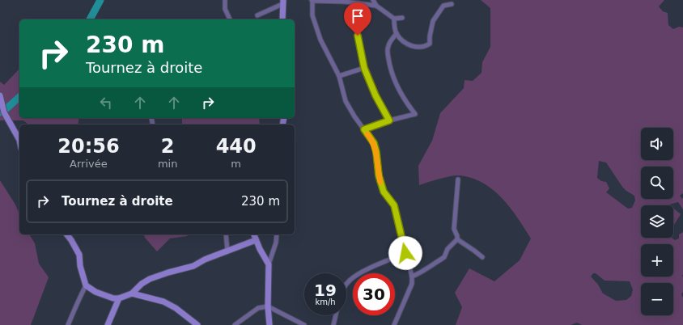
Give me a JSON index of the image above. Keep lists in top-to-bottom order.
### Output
{
  "page": {
    "turn": ["230 m", "Tournez à droite"],
    "eta": [
      "20:56",
      "Arrivée",
      "2",
      "min",
      "440",
      "m"
    ],
    "map_buttons": ["+", "−"],
    "list": [
      {
        "name": "Tournez à droite",
        "value": "230 m"
      }
    ],
    "speed": "19 km/h",
    "limit": "30"
  }
}
